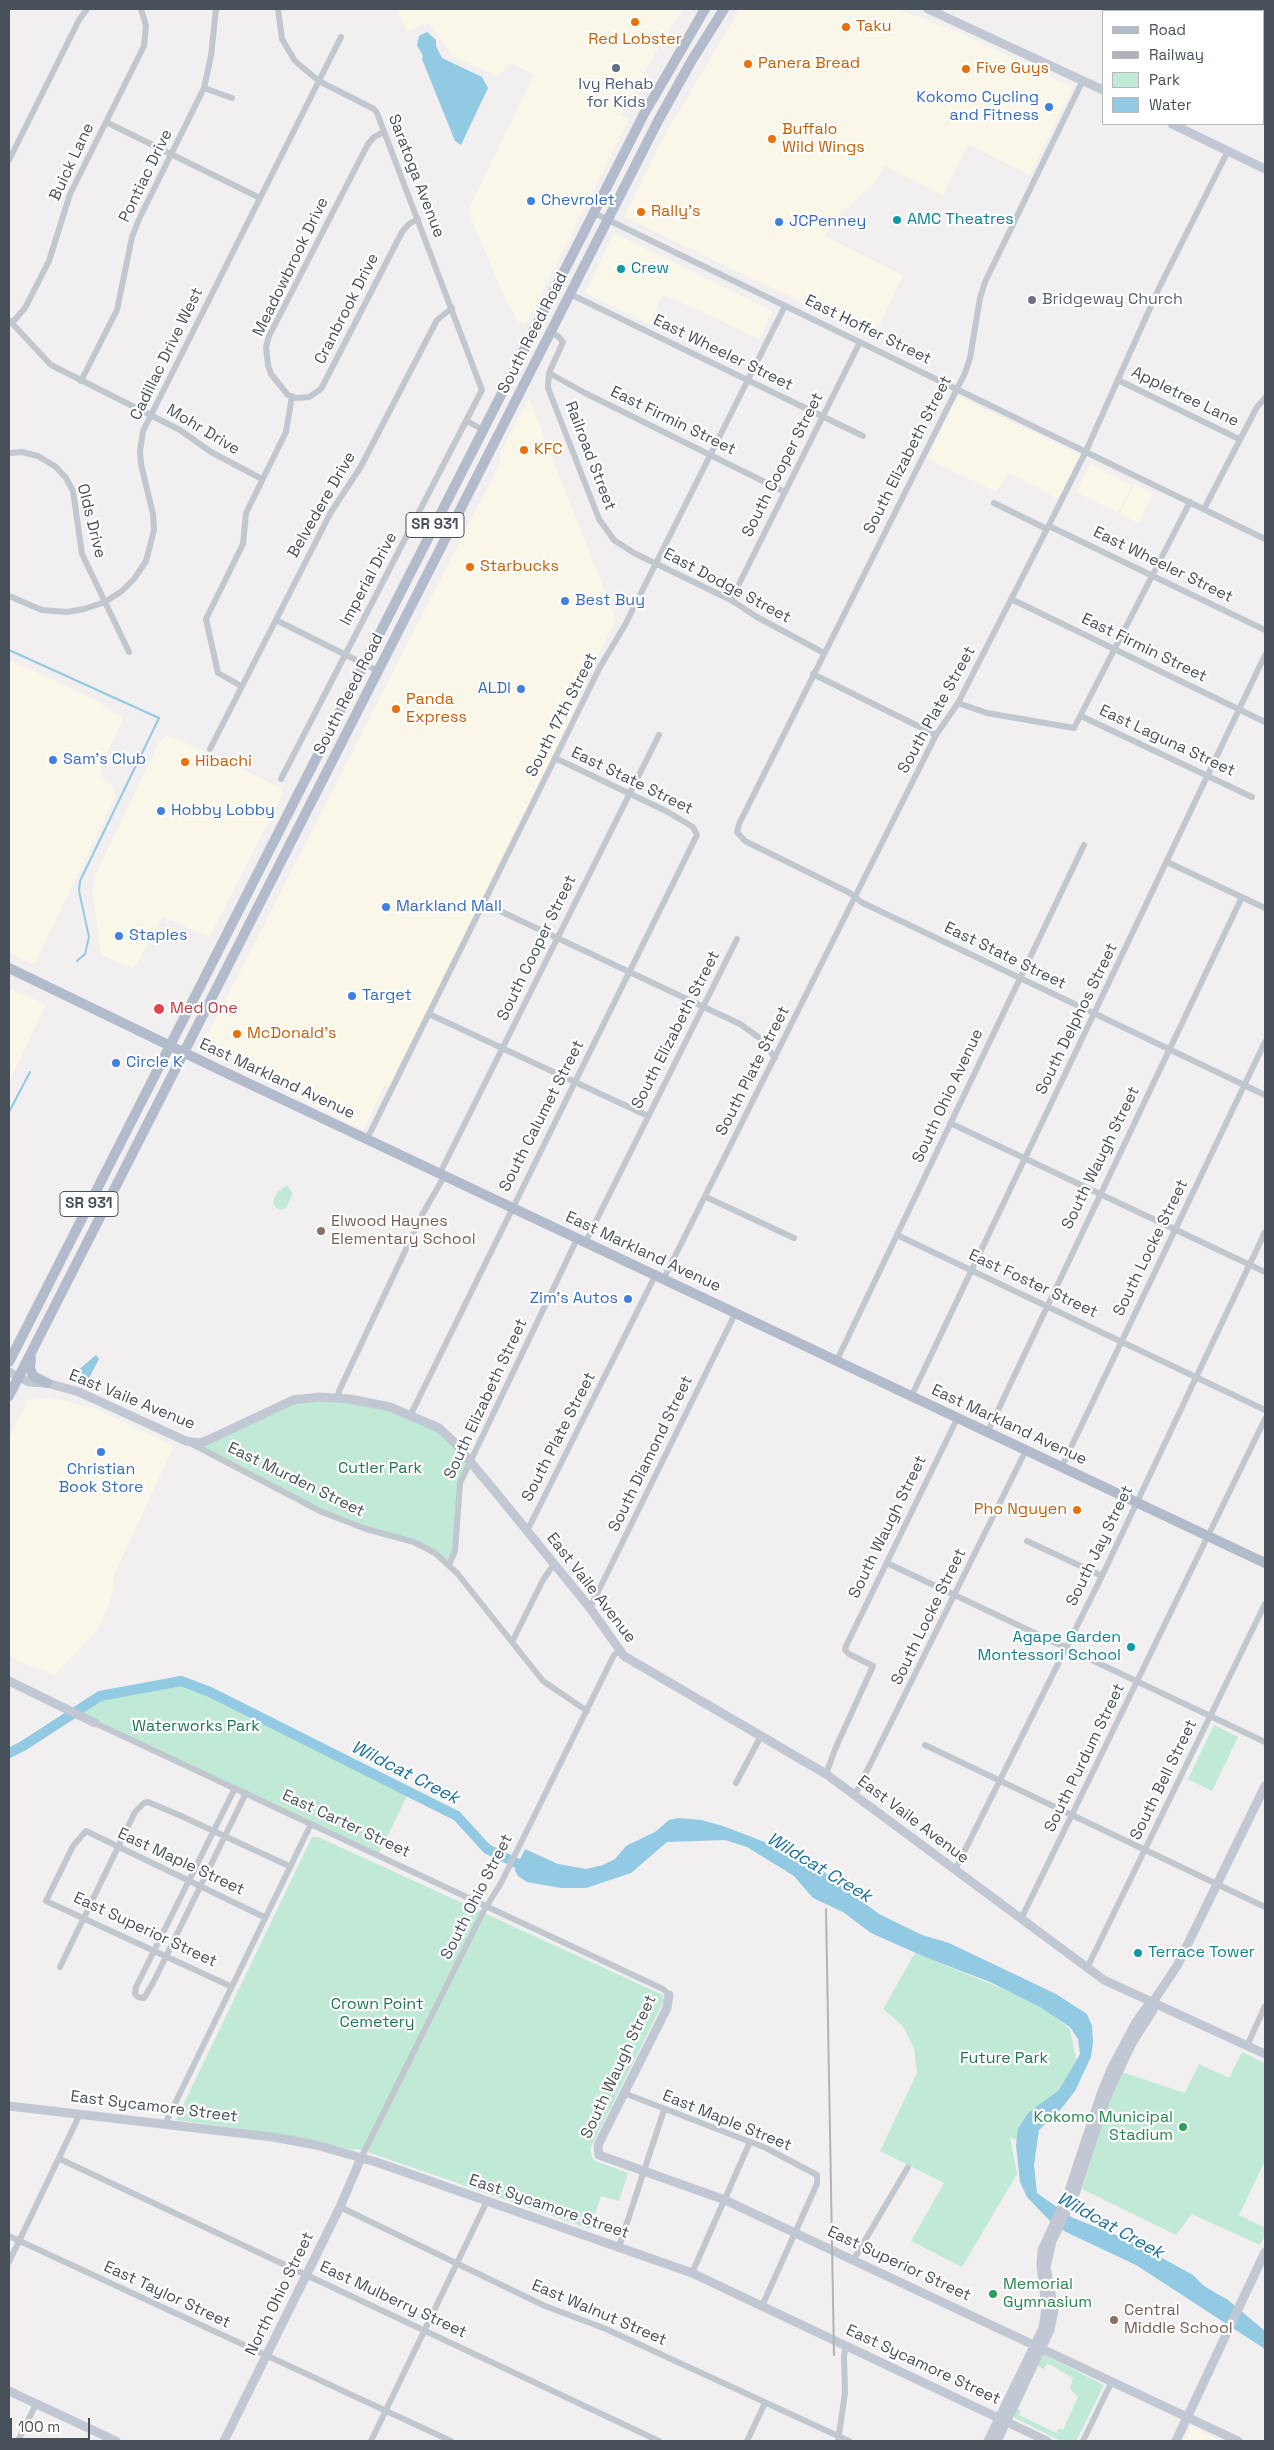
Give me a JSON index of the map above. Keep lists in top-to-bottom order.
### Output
{
  "streets": {
    "main road": ["South Reed Road", "SR 931", "East Markland Avenue"],
    "street": [
      "Buick Lane",
      "Pontiac Drive",
      "Saratoga Avenue",
      "Meadowbrook Drive",
      "Cranbrook Drive",
      "East Hoffer Street",
      "East Wheeler Street",
      "Cadillac Drive West",
      "Appletree Lane",
      "East Firmin Street",
      "Mohr Drive",
      "South Elizabeth Street",
      "Railroad Street",
      "South Cooper Street",
      "Belvedere Drive",
      "Olds Drive",
      "Imperial Drive",
      "East Dodge Street",
      "South Plate Street",
      "South 17th Street",
      "East Laguna Street",
      "East State Street",
      "South Delphos Street",
      "South Ohio Avenue",
      "South Calumet Street",
      "South Waugh Street",
      "South Locke Street",
      "East Foster Street",
      "East Vaile Avenue",
      "South Diamond Street",
      "East Murden Street",
      "South Jay Street",
      "South Purdum Street",
      "South Bell Street",
      "East Carter Street",
      "East Maple Street",
      "South Ohio Street",
      "East Superior Street",
      "East Sycamore Street",
      "North Ohio Street",
      "East Taylor Street",
      "East Mulberry Street",
      "East Walnut Street"
    ]
  },
  "crossings": [
    ["Buick Lane", "Mohr Drive"],
    ["Pontiac Drive", "Mohr Drive"],
    ["Saratoga Avenue", "Meadowbrook Drive"],
    ["Saratoga Avenue", "Cranbrook Drive"],
    ["Saratoga Avenue", "Cadillac Drive West"],
    ["Saratoga Avenue", "Belvedere Drive"],
    ["Saratoga Avenue", "Imperial Drive"],
    ["Meadowbrook Drive", "Cranbrook Drive"],
    ["East Hoffer Street", "South Reed Road"],
    ["East Hoffer Street", "South Elizabeth Street"],
    ["East Hoffer Street", "South Cooper Street"],
    ["East Hoffer Street", "South Plate Street"],
    ["East Hoffer Street", "South 17th Street"],
    ["South Reed Road", "East Wheeler Street"],
    ["South Reed Road", "East Markland Avenue"],
    ["South Reed Road", "East Vaile Avenue"],
    ["East Wheeler Street", "South Cooper Street"],
    ["East Wheeler Street", "South Plate Street"],
    ["East Wheeler Street", "South 17th Street"],
    ["Cadillac Drive West", "Mohr Drive"],
    ["Cadillac Drive West", "Olds Drive"],
    ["Appletree Lane", "South Plate Street"],
    ["East Firmin Street", "Railroad Street"],
    ["East Firmin Street", "South Cooper Street"],
    ["East Firmin Street", "South Plate Street"],
    ["East Firmin Street", "South 17th Street"],
    ["East Firmin Street", "South Delphos Street"],
    ["South Elizabeth Street", "East Dodge Street"],
    ["South Elizabeth Street", "East State Street"],
    ["South Elizabeth Street", "East Markland Avenue"],
    ["South Elizabeth Street", "East Vaile Avenue"],
    ["South Elizabeth Street", "East Murden Street"],
    ["Railroad Street", "East Dodge Street"],
    ["South Cooper Street", "East Dodge Street"],
    ["South Cooper Street", "East State Street"],
    ["South Cooper Street", "East Markland Avenue"],
    ["South Cooper Street", "East Vaile Avenue"],
    ["East Dodge Street", "South 17th Street"],
    ["South Plate Street", "East Laguna Street"],
    ["South Plate Street", "East State Street"],
    ["South Plate Street", "East Markland Avenue"],
    ["South Plate Street", "East Vaile Avenue"],
    ["South 17th Street", "East State Street"],
    ["South 17th Street", "East Markland Avenue"],
    ["East Laguna Street", "South Delphos Street"],
    ["East State Street", "South Delphos Street"],
    ["East State Street", "South Ohio Avenue"],
    ["East State Street", "South Calumet Street"],
    ["East State Street", "South Waugh Street"],
    ["East State Street", "South Locke Street"],
    ["South Delphos Street", "East Markland Avenue"],
    ["South Delphos Street", "East Foster Street"],
    ["East Markland Avenue", "South Ohio Avenue"],
    ["East Markland Avenue", "South Calumet Street"],
    ["East Markland Avenue", "South Waugh Street"],
    ["East Markland Avenue", "South Locke Street"],
    ["East Markland Avenue", "South Diamond Street"],
    ["East Markland Avenue", "South Jay Street"],
    ["East Markland Avenue", "South Purdum Street"],
    ["South Ohio Avenue", "East Foster Street"],
    ["South Calumet Street", "East Vaile Avenue"],
    ["South Waugh Street", "East Foster Street"],
    ["South Waugh Street", "East Vaile Avenue"],
    ["South Waugh Street", "East Carter Street"],
    ["South Waugh Street", "East Maple Street"],
    ["South Waugh Street", "East Superior Street"],
    ["South Locke Street", "East Foster Street"],
    ["South Locke Street", "East Vaile Avenue"],
    ["East Foster Street", "South Jay Street"],
    ["East Vaile Avenue", "South Diamond Street"],
    ["East Vaile Avenue", "East Murden Street"],
    ["East Vaile Avenue", "South Jay Street"],
    ["East Vaile Avenue", "South Purdum Street"],
    ["East Vaile Avenue", "South Bell Street"],
    ["East Vaile Avenue", "South Ohio Street"],
    ["East Carter Street", "South Ohio Street"],
    ["East Maple Street", "East Superior Street"],
    ["South Ohio Street", "East Sycamore Street"],
    ["South Ohio Street", "North Ohio Street"],
    ["East Sycamore Street", "North Ohio Street"],
    ["North Ohio Street", "East Taylor Street"],
    ["North Ohio Street", "East Mulberry Street"],
    ["North Ohio Street", "East Walnut Street"]
  ],
  "water": ["Wildcat Creek"],
  "parks": [
    "Cutler Park",
    "Waterworks Park",
    "Crown Point Cemetery",
    "Future Park"
  ],
  "places": [
    "Red Lobster",
    "Taku",
    "Panera Bread",
    "Ivy Rehab for Kids",
    "Five Guys",
    "Kokomo Cycling and Fitness",
    "Buffalo Wild Wings",
    "Chevrolet",
    "Rally's",
    "AMC Theatres",
    "JCPenney",
    "Crew",
    "Bridgeway Church",
    "KFC",
    "Starbucks",
    "Best Buy",
    "ALDI",
    "Panda Express",
    "Sam's Club",
    "Hibachi",
    "Hobby Lobby",
    "Markland Mall",
    "Staples",
    "Target",
    "Med One",
    "McDonald's",
    "Circle K",
    "Elwood Haynes Elementary School",
    "Zim's Autos",
    "Christian Book Store",
    "Pho Nguyen",
    "Agape Garden Montessori School",
    "Terrace Tower",
    "Kokomo Municipal Stadium",
    "Memorial Gymnasium",
    "Central Middle School"
  ],
  "legend": [
    "Road",
    "Railway",
    "Park",
    "Water"
  ],
  "scale_bar": "100 m"
}
